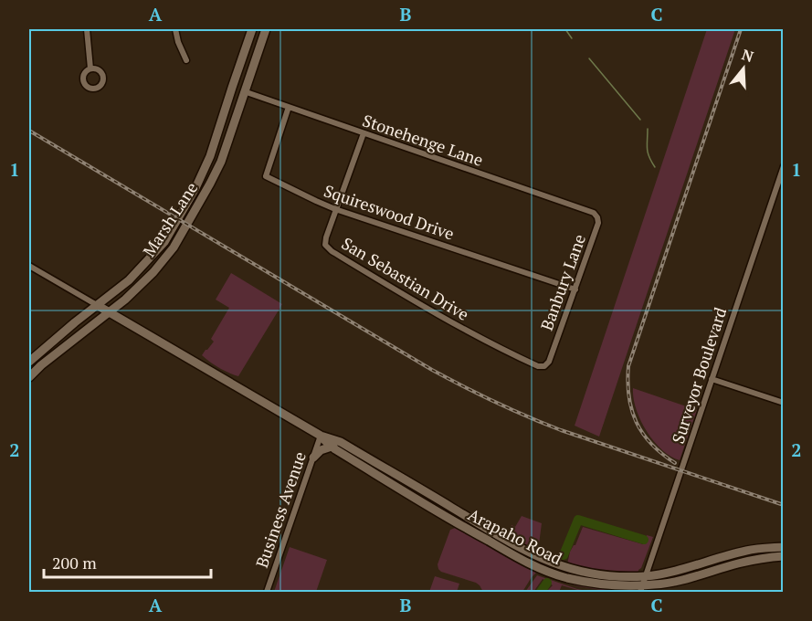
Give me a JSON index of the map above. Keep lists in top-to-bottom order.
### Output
{
  "streets": {
    "main road": ["Marsh Lane", "Arapaho Road"],
    "street": [
      "Stonehenge Lane",
      "Squireswood Drive",
      "San Sebastian Drive",
      "Banbury Lane",
      "Surveyor Boulevard",
      "Business Avenue"
    ]
  },
  "crossings": [
    ["Stonehenge Lane", "Squireswood Drive"],
    ["Stonehenge Lane", "Marsh Lane"],
    ["Stonehenge Lane", "San Sebastian Drive"],
    ["Stonehenge Lane", "Banbury Lane"],
    ["Squireswood Drive", "San Sebastian Drive"],
    ["Squireswood Drive", "Banbury Lane"],
    ["Marsh Lane", "Arapaho Road"],
    ["San Sebastian Drive", "Banbury Lane"],
    ["Surveyor Boulevard", "Arapaho Road"],
    ["Business Avenue", "Arapaho Road"]
  ],
  "scale_bar": "200 m",
  "north": "top",
  "grid": {
    "columns": ["A", "B", "C"],
    "rows": ["1", "2"]
  }
}
